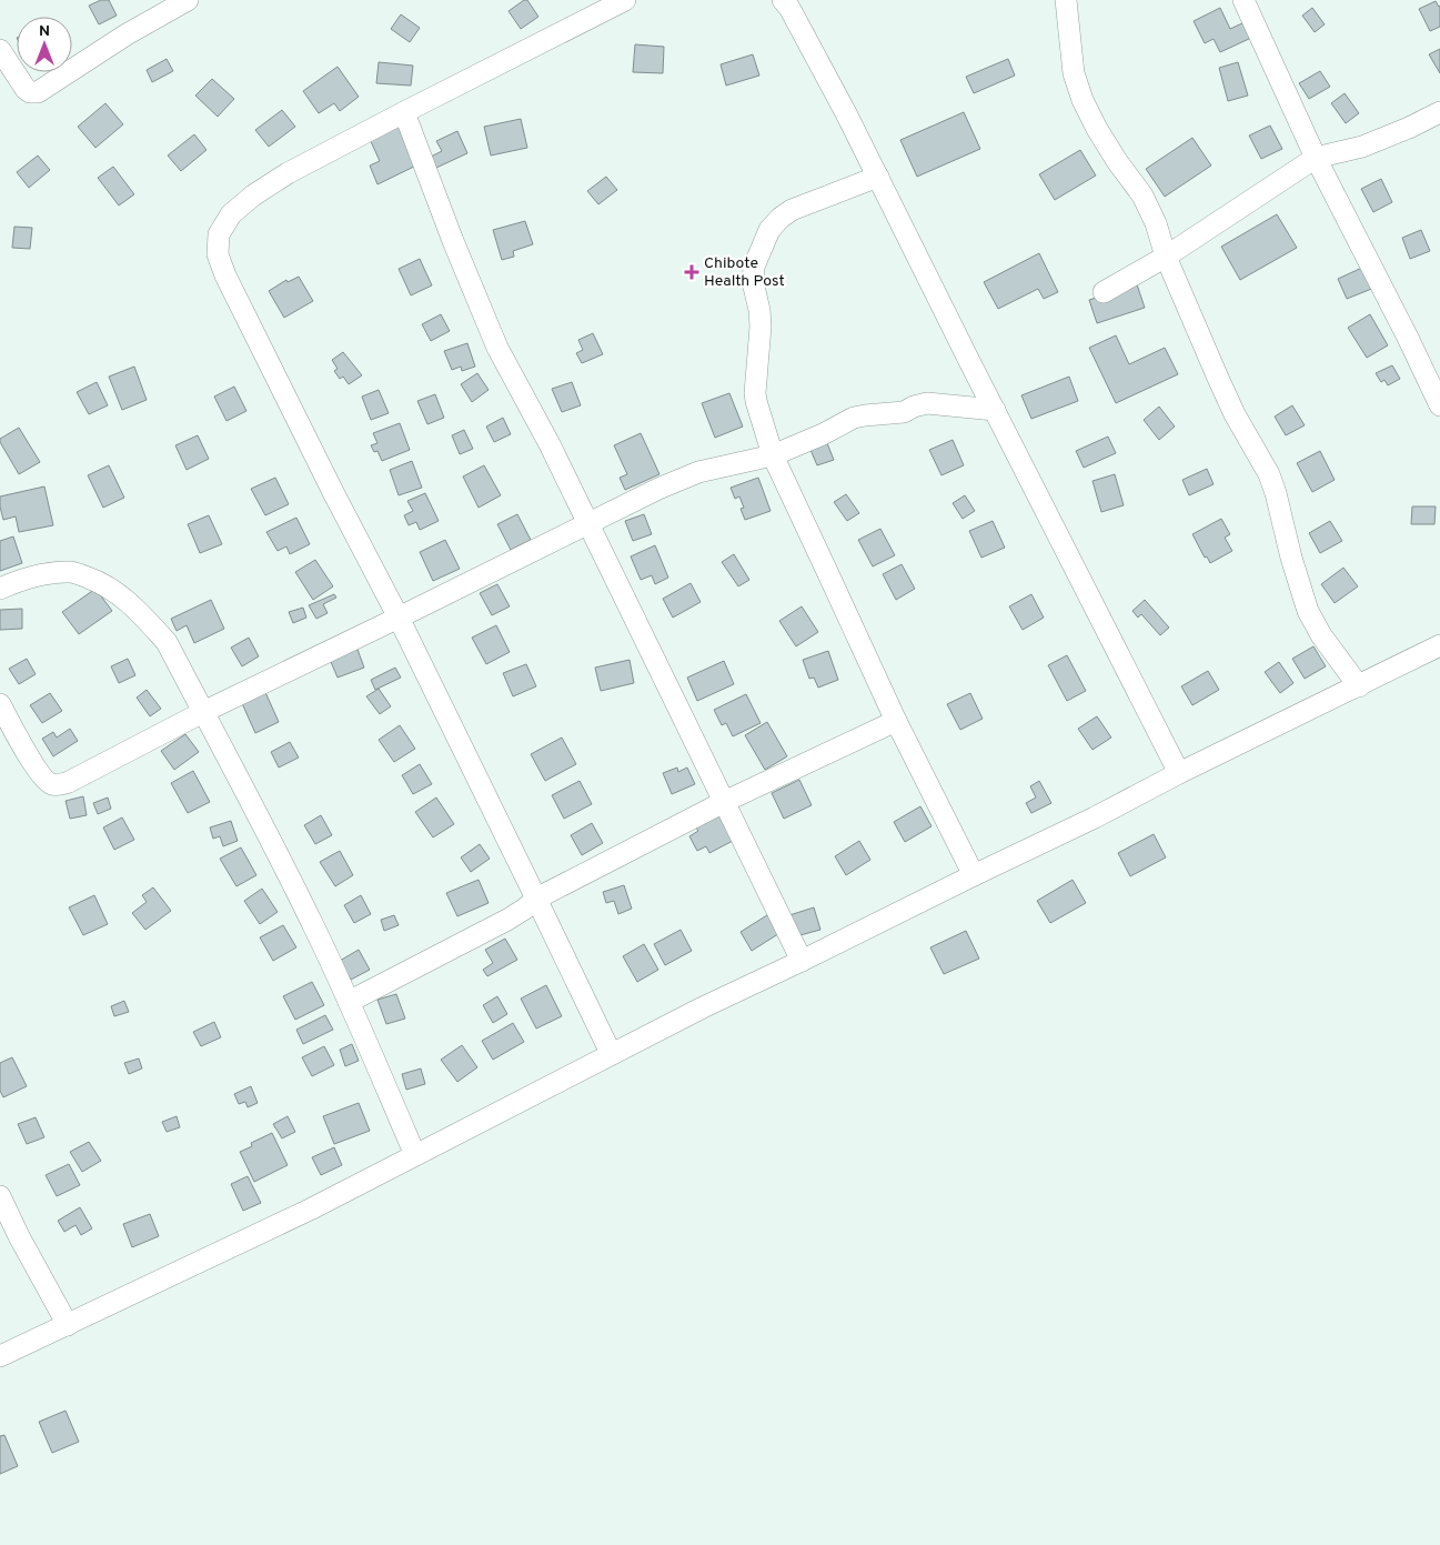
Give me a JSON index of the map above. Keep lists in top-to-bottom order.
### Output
{
  "places": {
    "health": ["Chibote Health Post"]
  },
  "north": "top"
}
